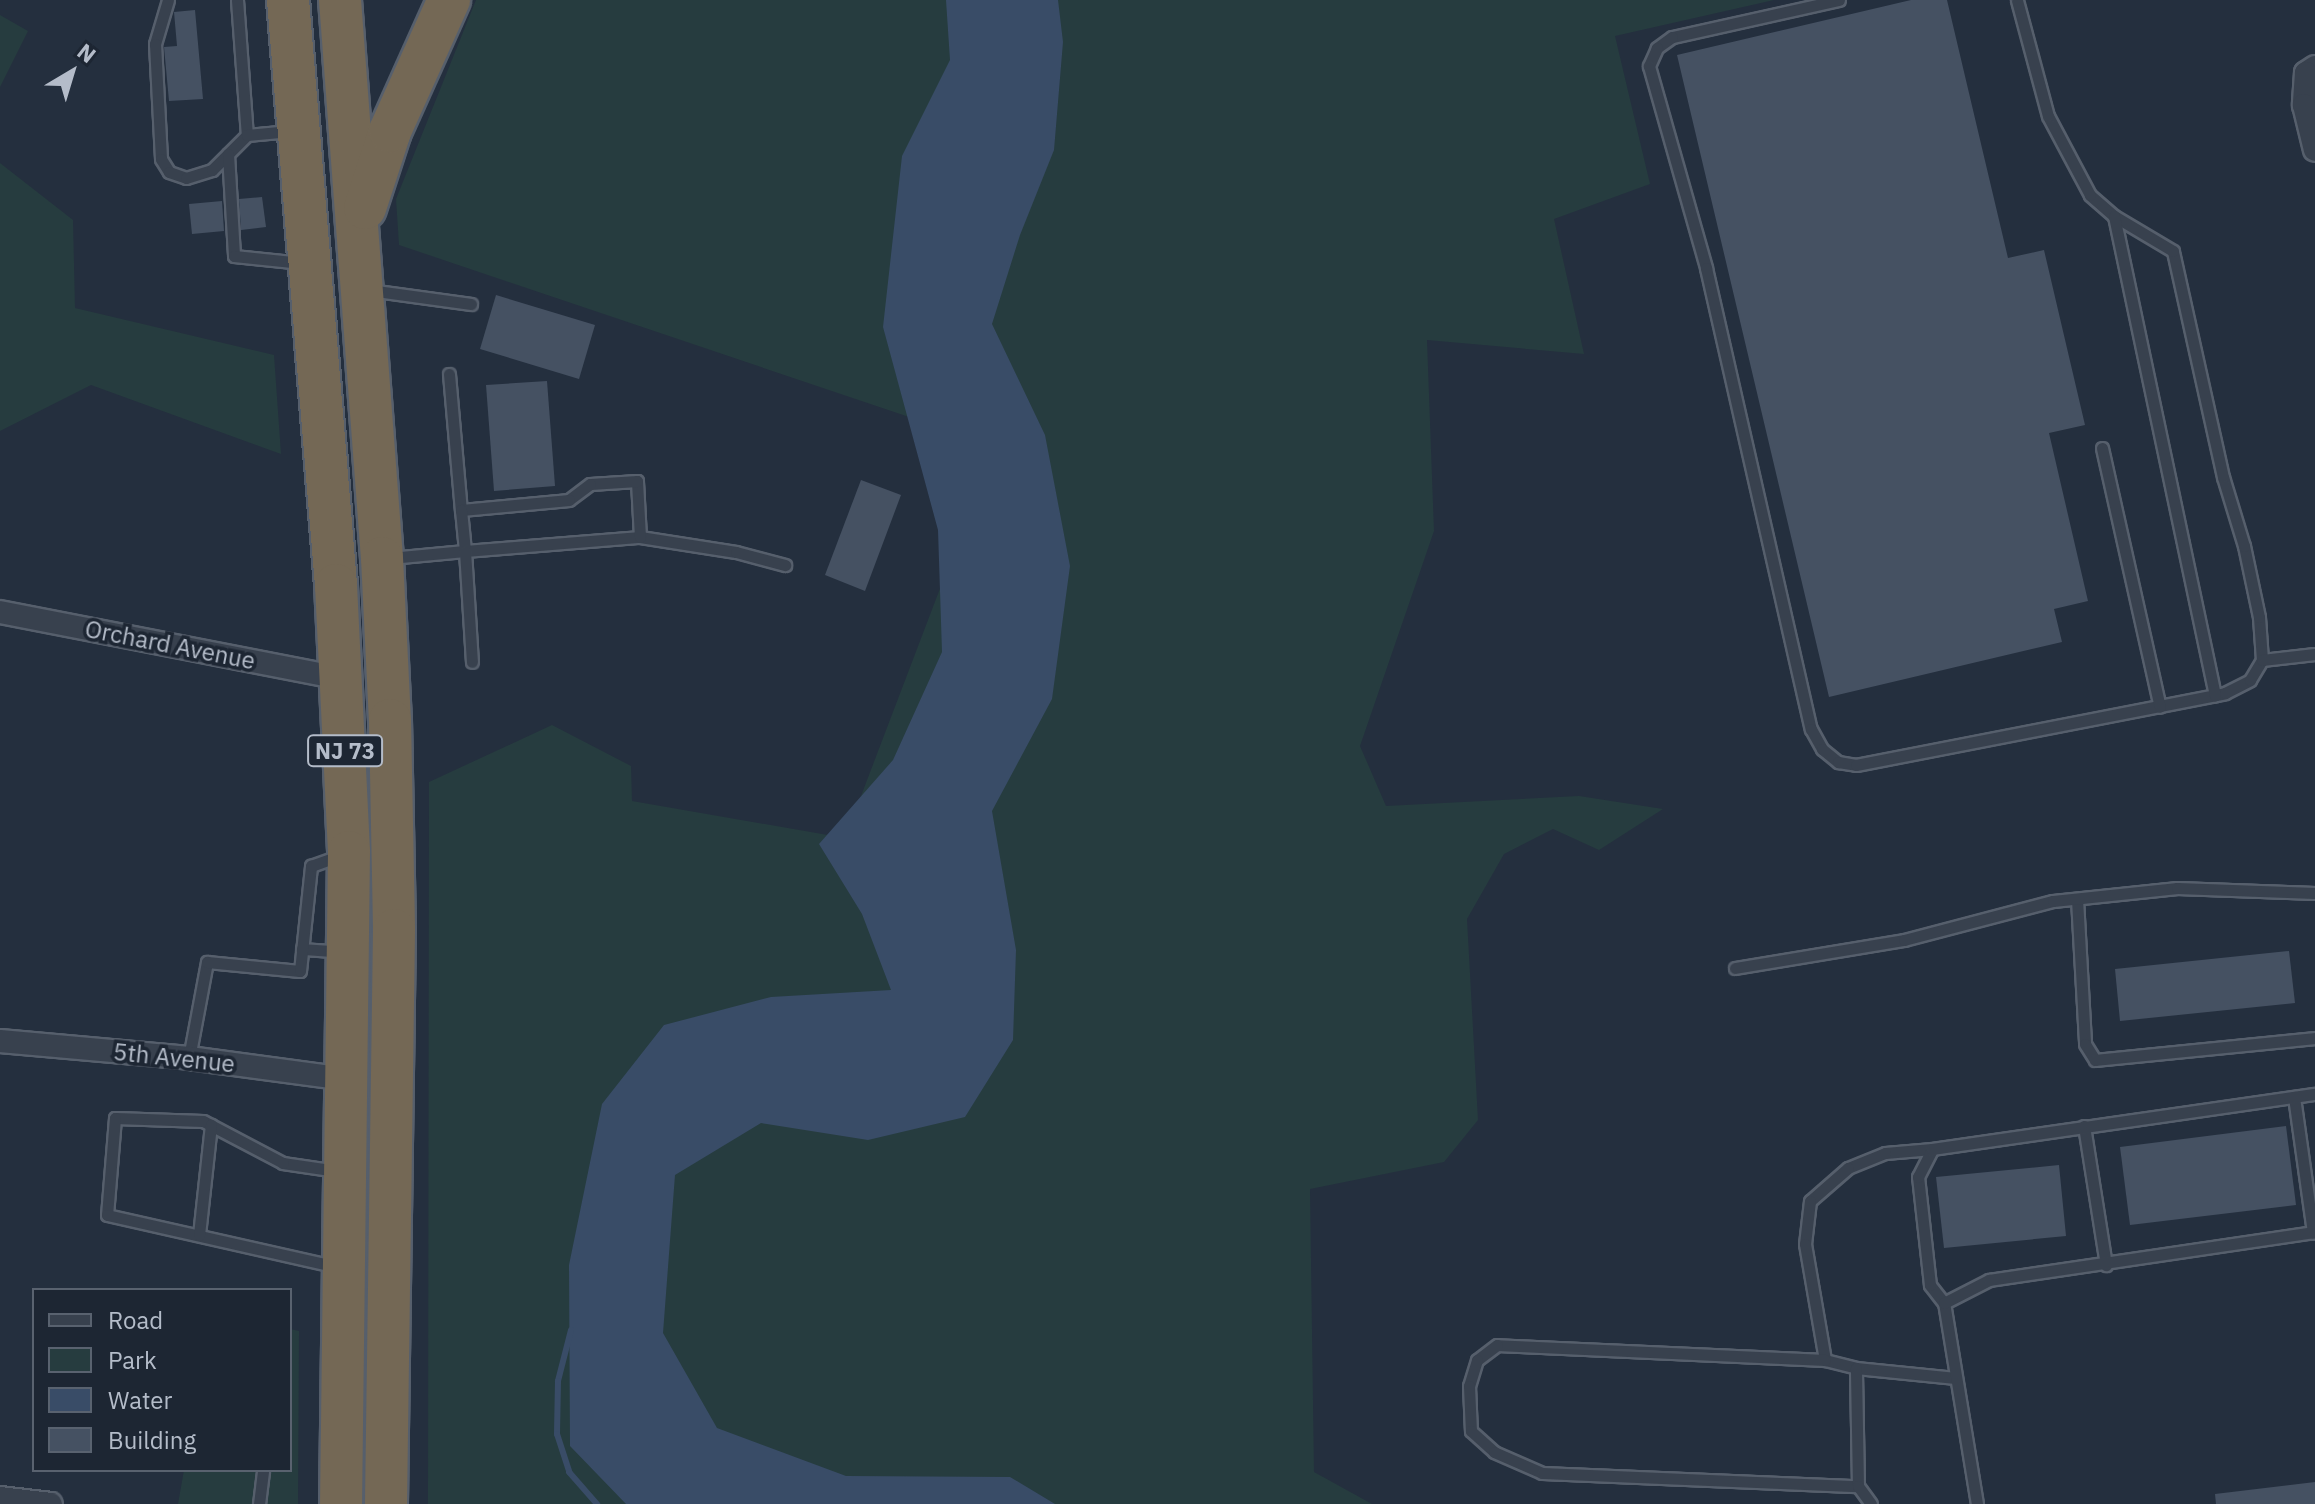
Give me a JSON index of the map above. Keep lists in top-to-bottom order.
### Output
{
  "streets": {
    "highway": ["NJ 73"],
    "street": ["Orchard Avenue", "5th Avenue"]
  },
  "crossings": [
    ["Orchard Avenue", "NJ 73"],
    ["NJ 73", "5th Avenue"]
  ],
  "legend": [
    "Road",
    "Park",
    "Water",
    "Building"
  ],
  "north": "top right"
}
